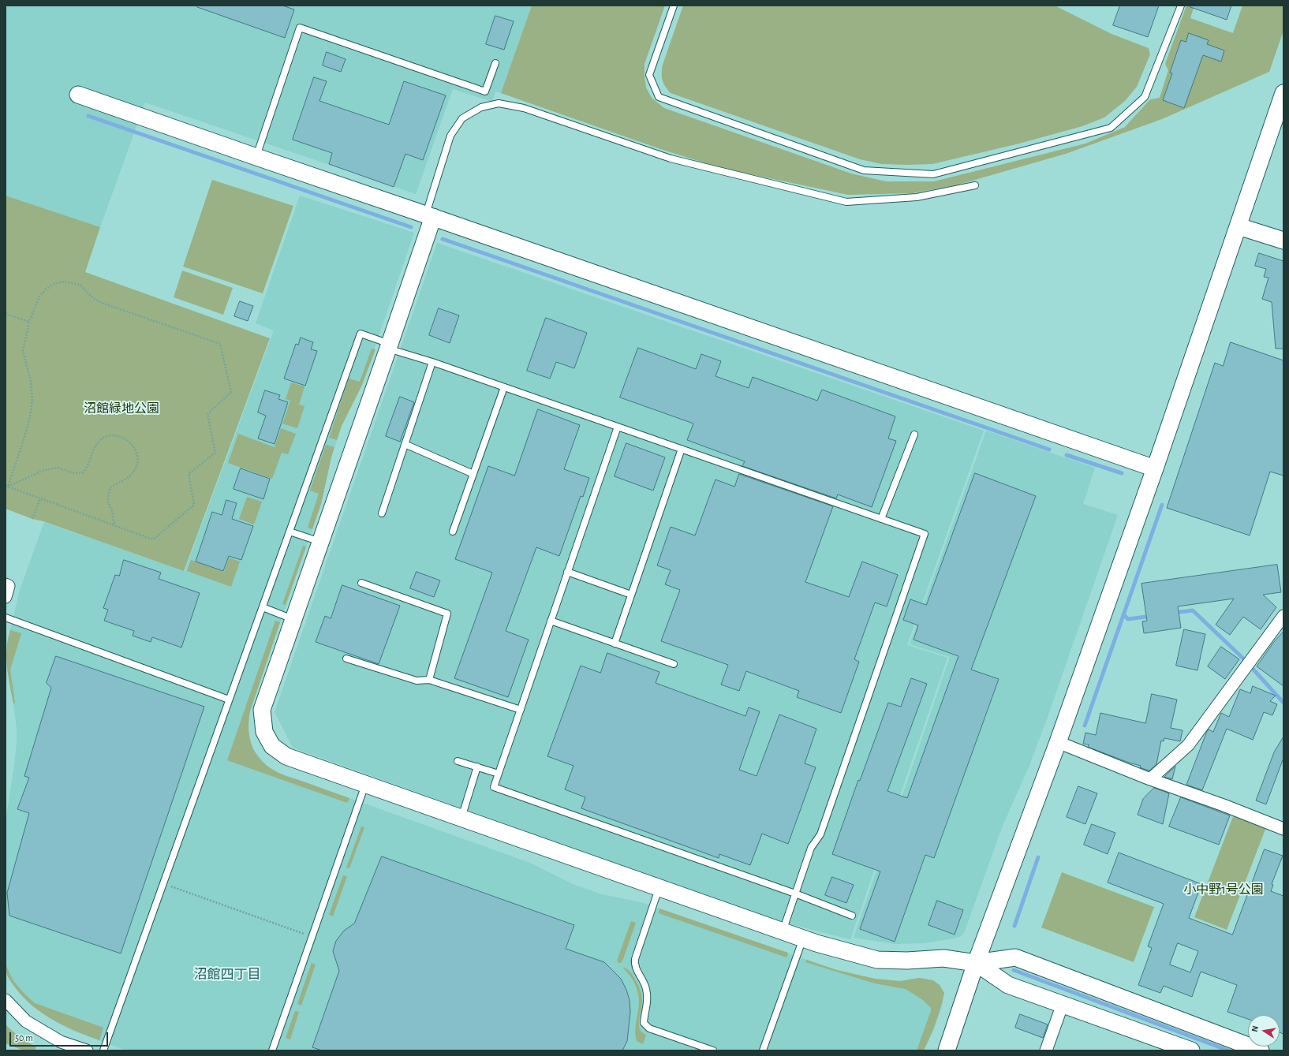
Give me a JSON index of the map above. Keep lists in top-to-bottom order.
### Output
{
  "districts": ["沼館四丁目"],
  "parks": ["沼館緑地公園", "小中野1号公園"],
  "scale_bar": "50 m",
  "north": "left"
}
